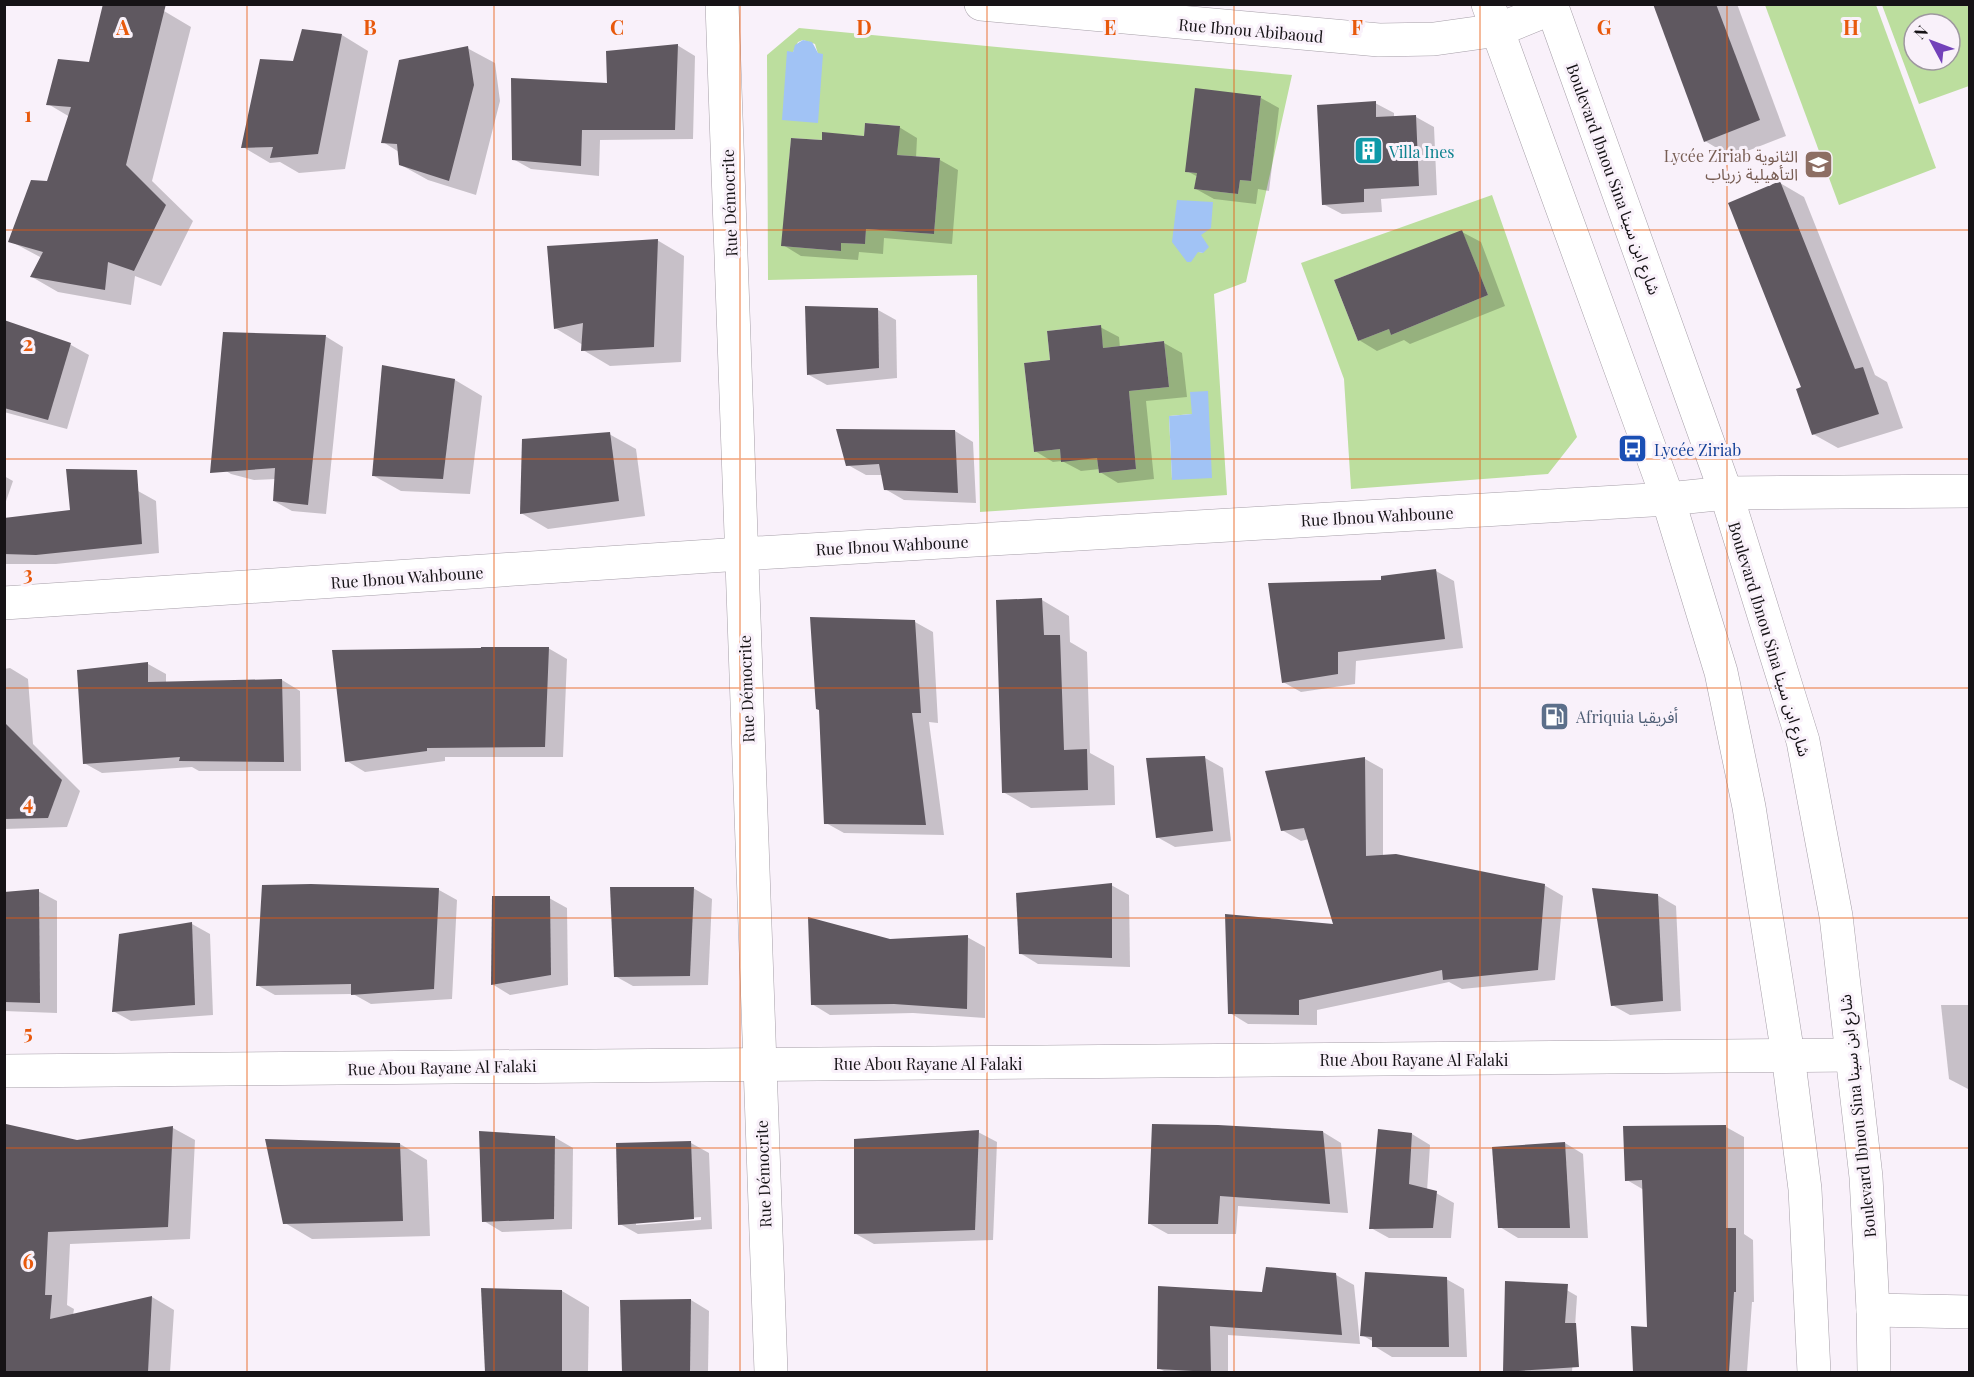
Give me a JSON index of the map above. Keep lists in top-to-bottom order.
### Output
{
  "streets": {
    "street": [
      "Rue Ibnou Abibaoud",
      "Boulevard Ibnou Sina شارع ابن سينا",
      "Rue Démocrite",
      "Rue Ibnou Wahboune",
      "Rue Abou Rayane Al Falaki"
    ]
  },
  "crossings": [
    ["Rue Ibnou Abibaoud", "Boulevard Ibnou Sina شارع ابن سينا"],
    ["Boulevard Ibnou Sina شارع ابن سينا", "Rue Ibnou Wahboune"],
    ["Boulevard Ibnou Sina شارع ابن سينا", "Rue Abou Rayane Al Falaki"],
    ["Rue Démocrite", "Rue Ibnou Wahboune"],
    ["Rue Démocrite", "Rue Abou Rayane Al Falaki"]
  ],
  "places": {
    "building": ["Villa Ines"],
    "school or university": ["Lycée Ziriab الثانوية التأهيلية زرياب"],
    "bus stop": ["Lycée Ziriab"],
    "fuel station": ["Afriquia أفريقيا"]
  },
  "north": "top left",
  "grid": {
    "columns": [
      "A",
      "B",
      "C",
      "D",
      "E",
      "F",
      "G",
      "H"
    ],
    "rows": [
      "1",
      "2",
      "3",
      "4",
      "5",
      "6"
    ]
  }
}
